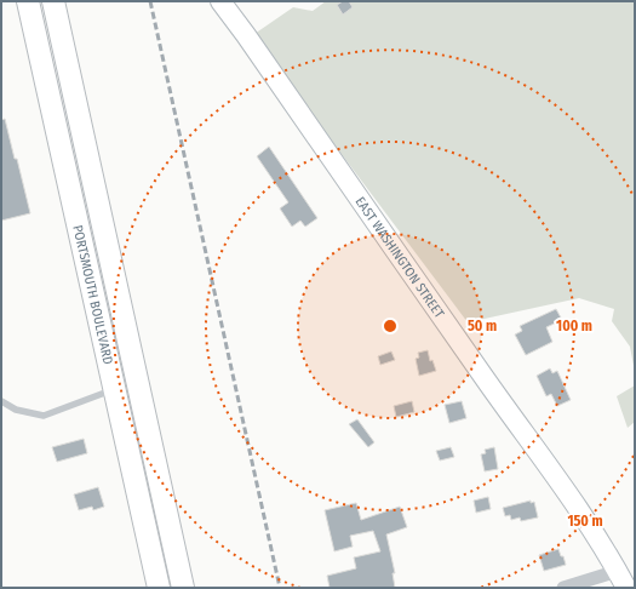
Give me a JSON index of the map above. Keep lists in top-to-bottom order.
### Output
{
  "streets": {
    "main road": ["EAST WASHINGTON STREET", "PORTSMOUTH BOULEVARD"]
  },
  "rings": ["50 m", "100 m", "150 m"]
}
